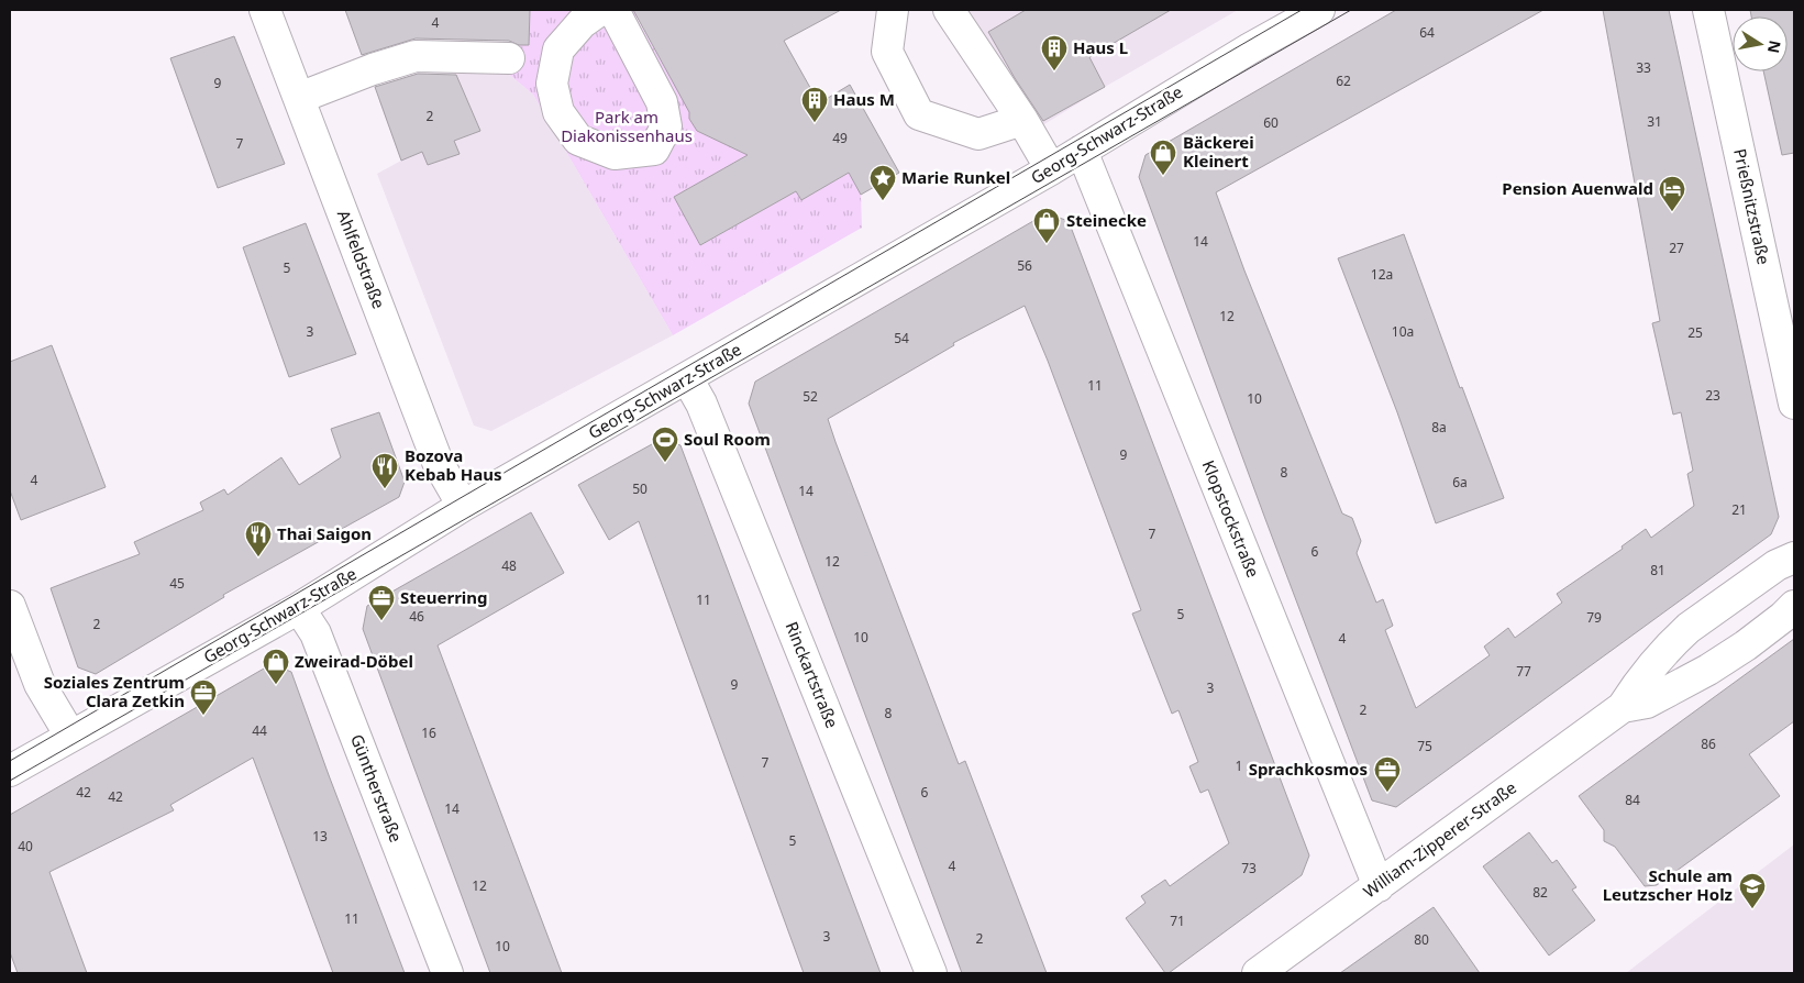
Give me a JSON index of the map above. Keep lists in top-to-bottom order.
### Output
{
  "streets": {
    "street": [
      "Georg-Schwarz-Straße",
      "Prießnitzstraße",
      "Ahlfeldstraße",
      "Klopstockstraße",
      "Rinckartstraße",
      "Güntherstraße",
      "William-Zipperer-Straße"
    ]
  },
  "crossings": [
    ["Georg-Schwarz-Straße", "Ahlfeldstraße"],
    ["Georg-Schwarz-Straße", "Klopstockstraße"],
    ["Georg-Schwarz-Straße", "Rinckartstraße"],
    ["Georg-Schwarz-Straße", "Güntherstraße"],
    ["Klopstockstraße", "William-Zipperer-Straße"]
  ],
  "parks": ["Park am Diakonissenhaus"],
  "places": {
    "building": ["Haus L", "Haus M"],
    "shop": ["Bäckerei Kleinert", "Steinecke", "Zweirad-Döbel"],
    "place": ["Marie Runkel"],
    "hotel": ["Pension Auenwald"],
    "sports": ["Soul Room"],
    "restaurant": ["Bozova Kebab Haus", "Thai Saigon"],
    "office": ["Steuerring", "Soziales Zentrum Clara Zetkin", "Sprachkosmos"],
    "school or university": ["Schule am Leutzscher Holz"]
  },
  "house_numbers": [
    "4",
    "64",
    "33",
    "62",
    "9",
    "2",
    "31",
    "60",
    "49",
    "7",
    "14",
    "27",
    "56",
    "5",
    "12a",
    "12",
    "3",
    "10a",
    "25",
    "54",
    "11",
    "23",
    "52",
    "10",
    "8a",
    "9",
    "8",
    "4",
    "6a",
    "50",
    "14",
    "21",
    "7",
    "6",
    "12",
    "48",
    "81",
    "45",
    "11",
    "5",
    "46",
    "79",
    "2",
    "10",
    "4",
    "77",
    "9",
    "3",
    "2",
    "8",
    "44",
    "16",
    "86",
    "75",
    "7",
    "1",
    "42",
    "6",
    "42",
    "84",
    "14",
    "13",
    "5",
    "40",
    "4",
    "73",
    "12",
    "82",
    "11",
    "71",
    "3",
    "2",
    "80",
    "10"
  ],
  "north": "right"
}
